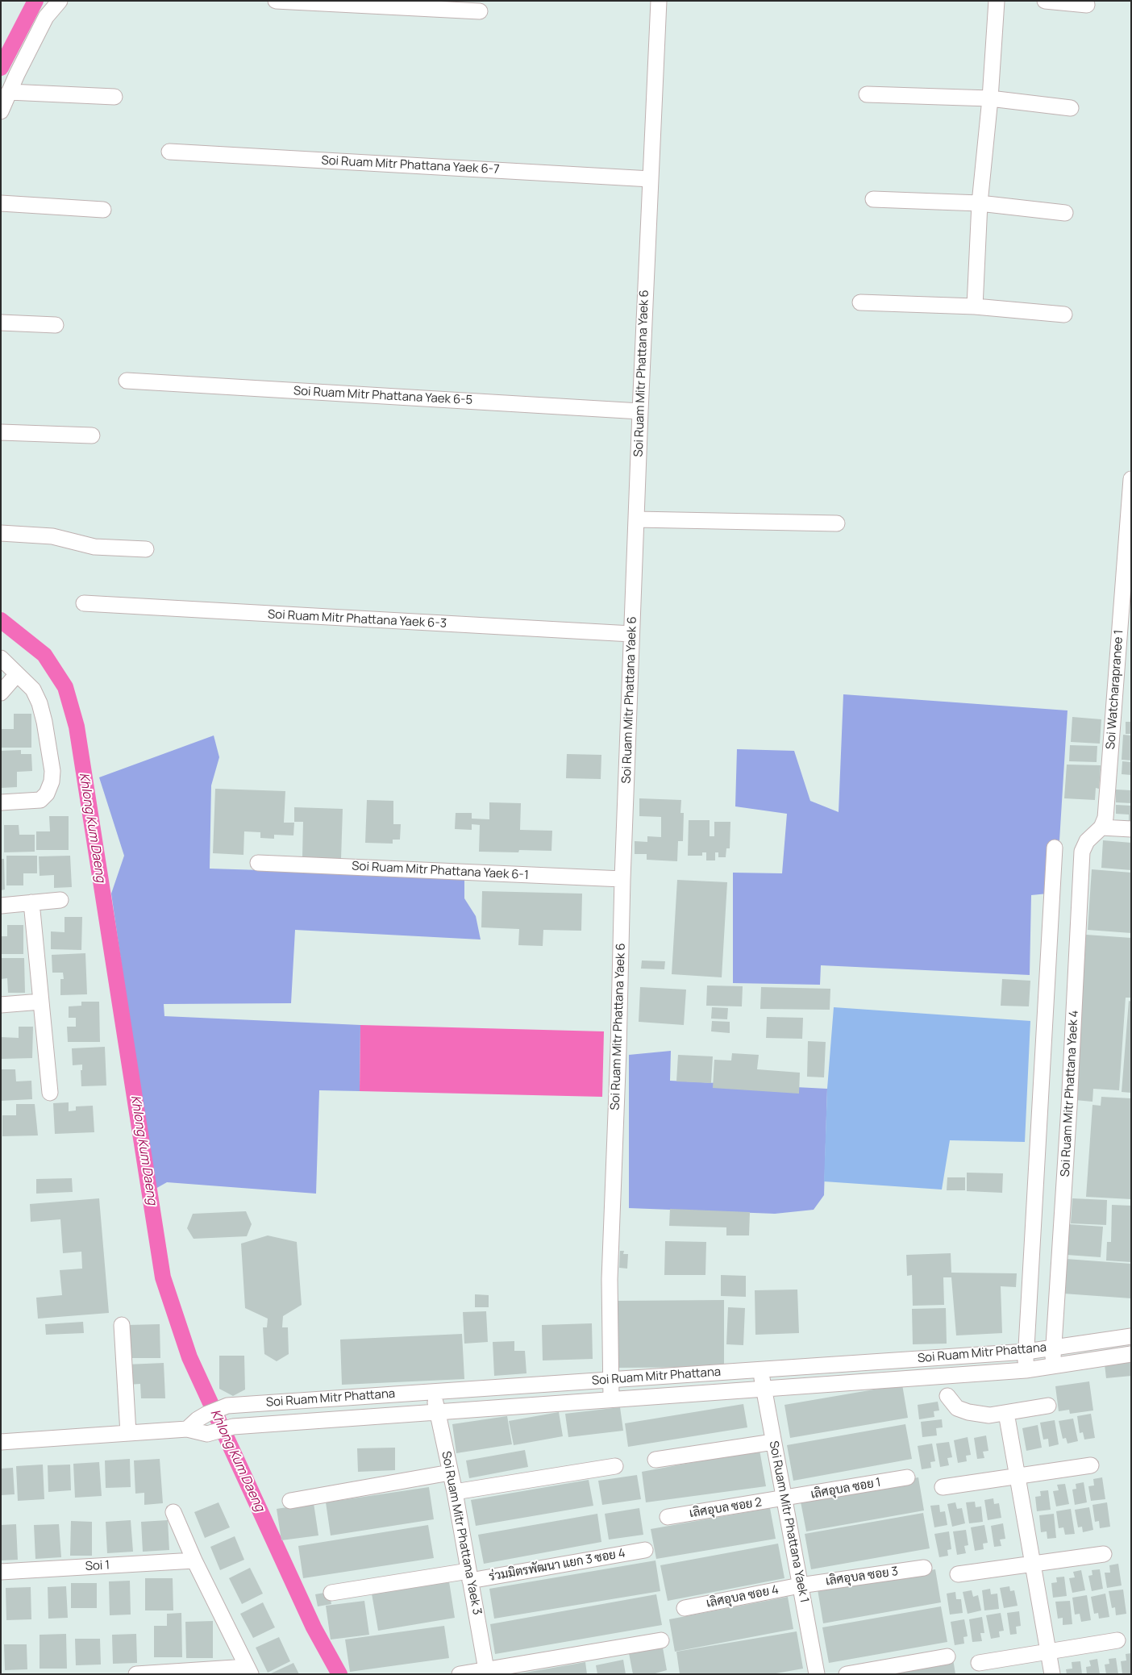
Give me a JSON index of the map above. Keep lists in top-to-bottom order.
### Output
{
  "streets": {
    "street": [
      "Soi Ruam Mitr Phattana Yaek 6-7",
      "Soi Ruam Mitr Phattana Yaek 6",
      "Soi Ruam Mitr Phattana Yaek 6-5",
      "Soi Ruam Mitr Phattana Yaek 6-3",
      "Soi Watcharapranee 1",
      "Soi Ruam Mitr Phattana Yaek 6-1",
      "Soi Ruam Mitr Phattana Yaek 4",
      "Soi Ruam Mitr Phattana",
      "เลิศอุบล ซอย 1",
      "เลิศอุบล ซอย 2",
      "Soi Ruam Mitr Phattana Yaek 1",
      "Soi Ruam Mitr Phattana Yaek 3",
      "ร่วมมิตรพัฒนา แยก 3 ซอย 4",
      "Soi 1",
      "เลิศอุบล ซอย 3",
      "เลิศอุบล ซอย 4"
    ]
  },
  "crossings": [
    ["Soi Ruam Mitr Phattana Yaek 6-7", "Soi Ruam Mitr Phattana Yaek 6"],
    ["Soi Ruam Mitr Phattana Yaek 6", "Soi Ruam Mitr Phattana Yaek 6-5"],
    ["Soi Ruam Mitr Phattana Yaek 6", "Soi Ruam Mitr Phattana Yaek 6-3"],
    ["Soi Ruam Mitr Phattana Yaek 6", "Soi Ruam Mitr Phattana Yaek 6-1"],
    ["Soi Ruam Mitr Phattana Yaek 6", "Soi Ruam Mitr Phattana"],
    ["Soi Watcharapranee 1", "Soi Ruam Mitr Phattana Yaek 4"],
    ["Soi Ruam Mitr Phattana Yaek 4", "Soi Ruam Mitr Phattana"],
    ["Soi Ruam Mitr Phattana", "Soi Ruam Mitr Phattana Yaek 1"],
    ["Soi Ruam Mitr Phattana", "Soi Ruam Mitr Phattana Yaek 3"],
    ["เลิศอุบล ซอย 1", "เลิศอุบล ซอย 2"],
    ["เลิศอุบล ซอย 1", "Soi Ruam Mitr Phattana Yaek 1"],
    ["เลิศอุบล ซอย 2", "Soi Ruam Mitr Phattana Yaek 1"],
    ["Soi Ruam Mitr Phattana Yaek 1", "เลิศอุบล ซอย 3"],
    ["Soi Ruam Mitr Phattana Yaek 1", "เลิศอุบล ซอย 4"],
    ["Soi Ruam Mitr Phattana Yaek 3", "ร่วมมิตรพัฒนา แยก 3 ซอย 4"],
    ["เลิศอุบล ซอย 3", "เลิศอุบล ซอย 4"]
  ],
  "water": ["Khlong Kum Daeng"]
}
